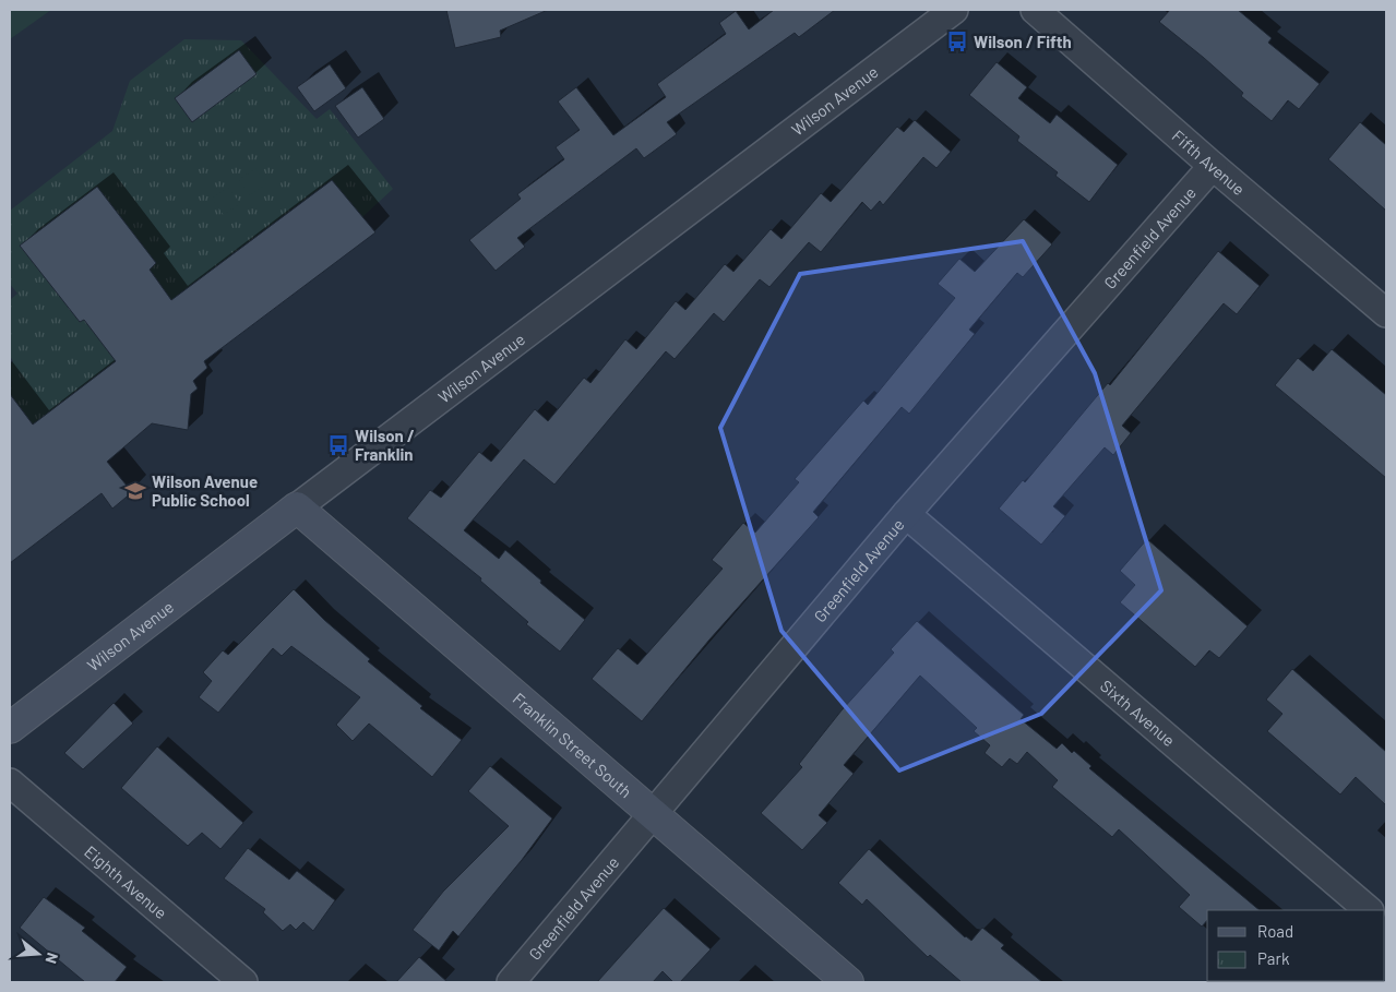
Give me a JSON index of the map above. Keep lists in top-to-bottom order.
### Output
{
  "streets": {
    "street": [
      "Wilson Avenue",
      "Fifth Avenue",
      "Greenfield Avenue",
      "Sixth Avenue",
      "Franklin Street South",
      "Eighth Avenue"
    ]
  },
  "crossings": [
    ["Wilson Avenue", "Franklin Street South"],
    ["Fifth Avenue", "Greenfield Avenue"],
    ["Greenfield Avenue", "Sixth Avenue"],
    ["Greenfield Avenue", "Franklin Street South"]
  ],
  "places": {
    "bus stop": ["Wilson / Fifth", "Wilson / Franklin"],
    "school or university": ["Wilson Avenue Public School"]
  },
  "legend": ["Road", "Park"],
  "north": "right"
}
